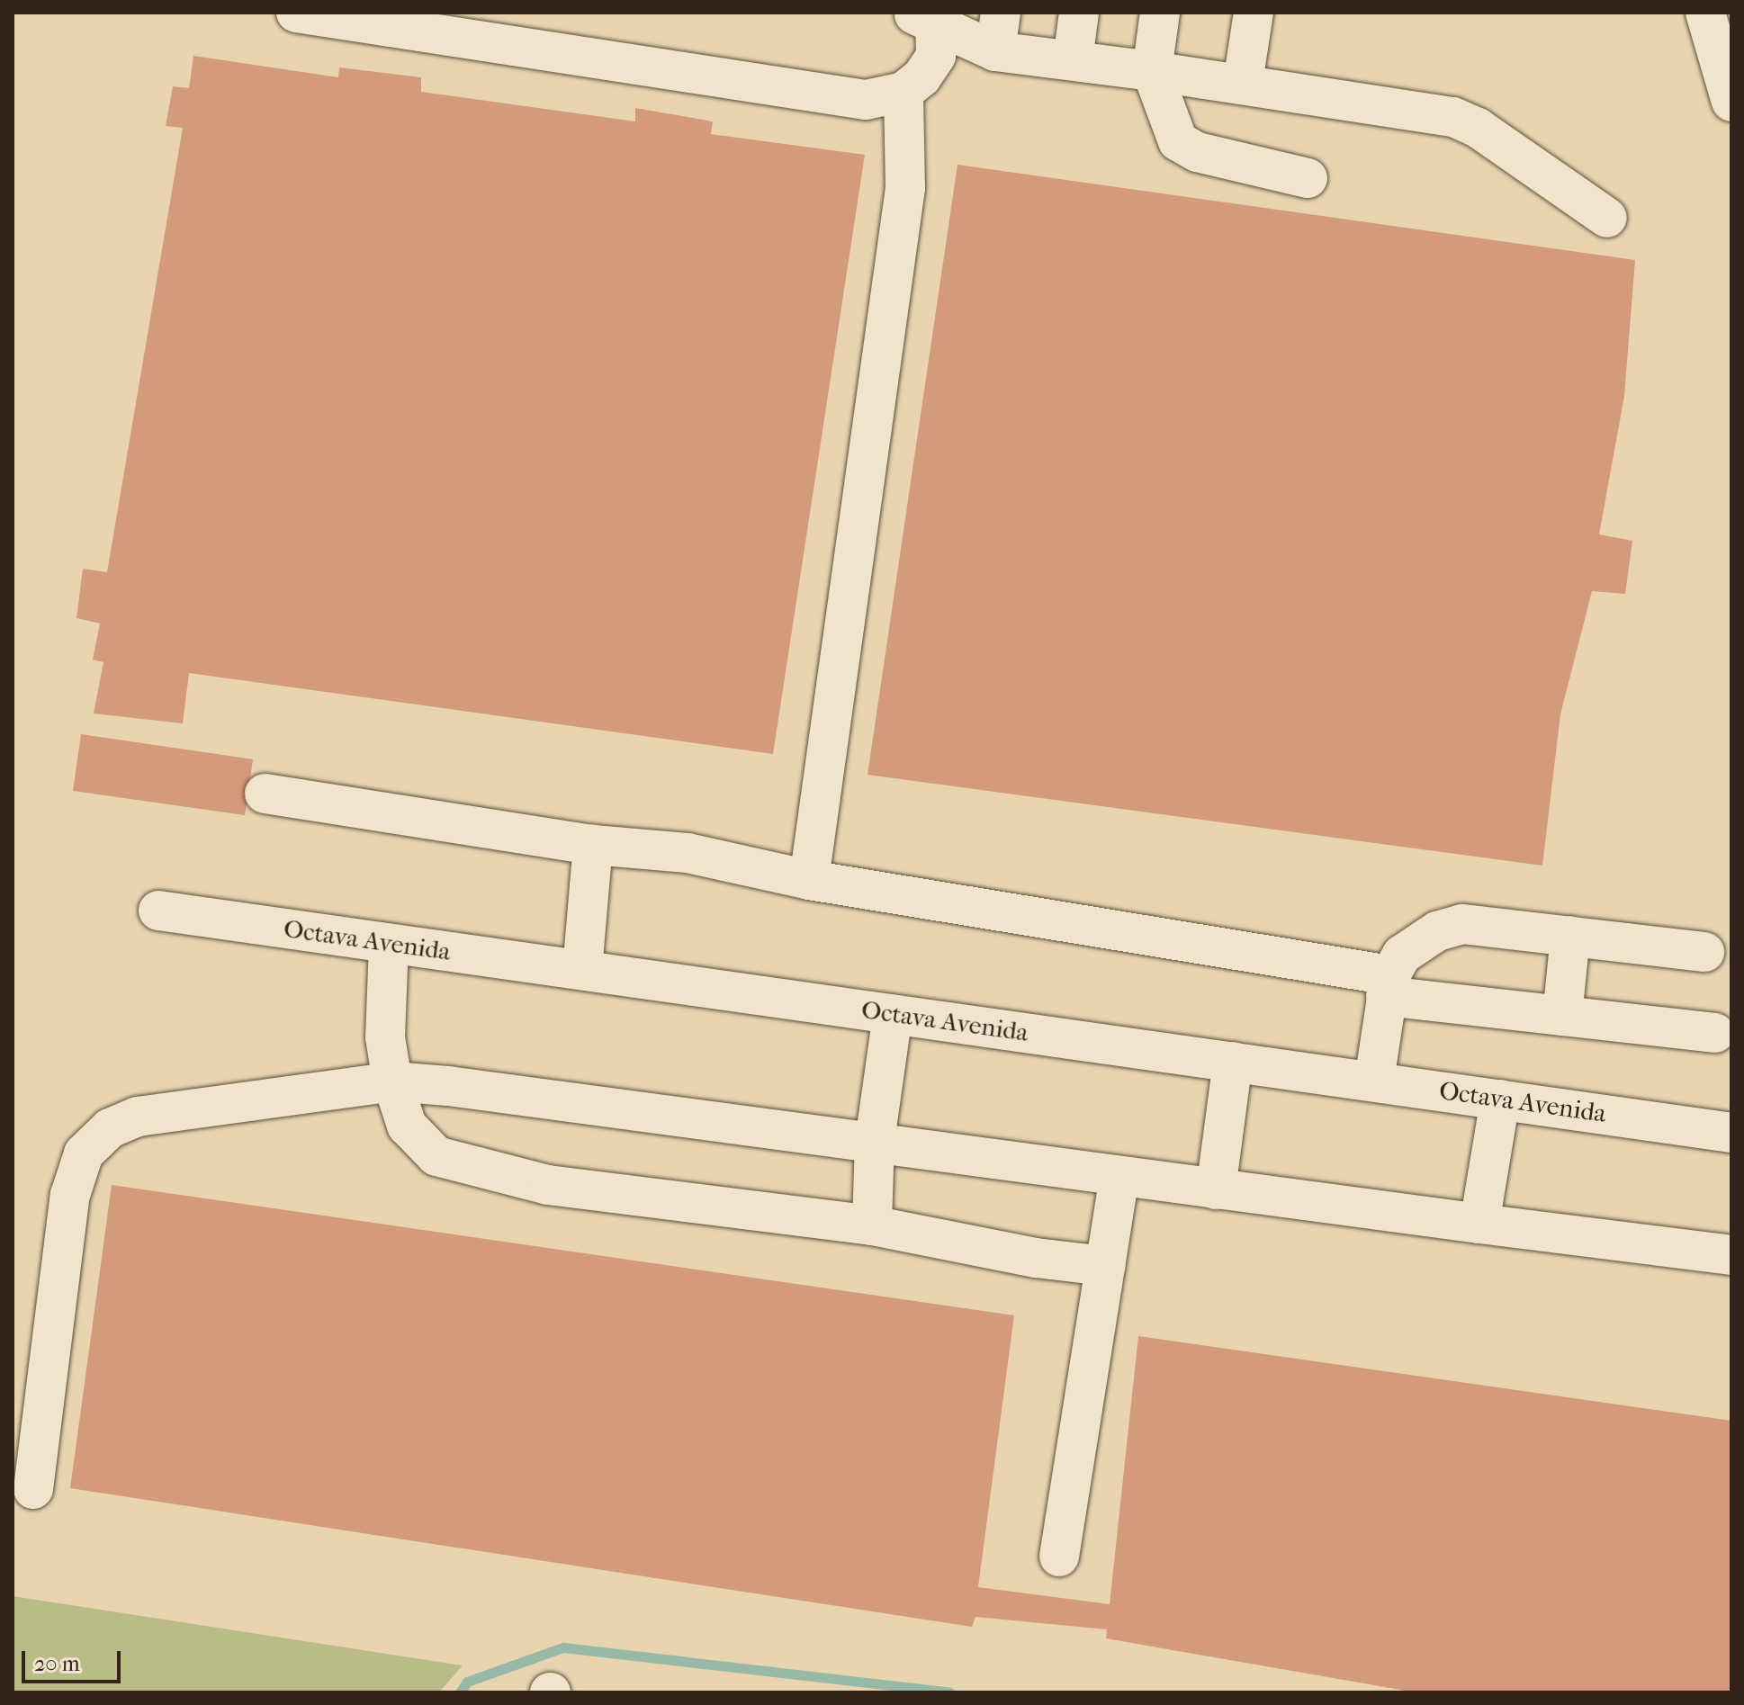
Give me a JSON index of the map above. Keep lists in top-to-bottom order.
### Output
{
  "streets": {
    "street": ["Octava Avenida"]
  },
  "scale_bar": "20 m"
}
